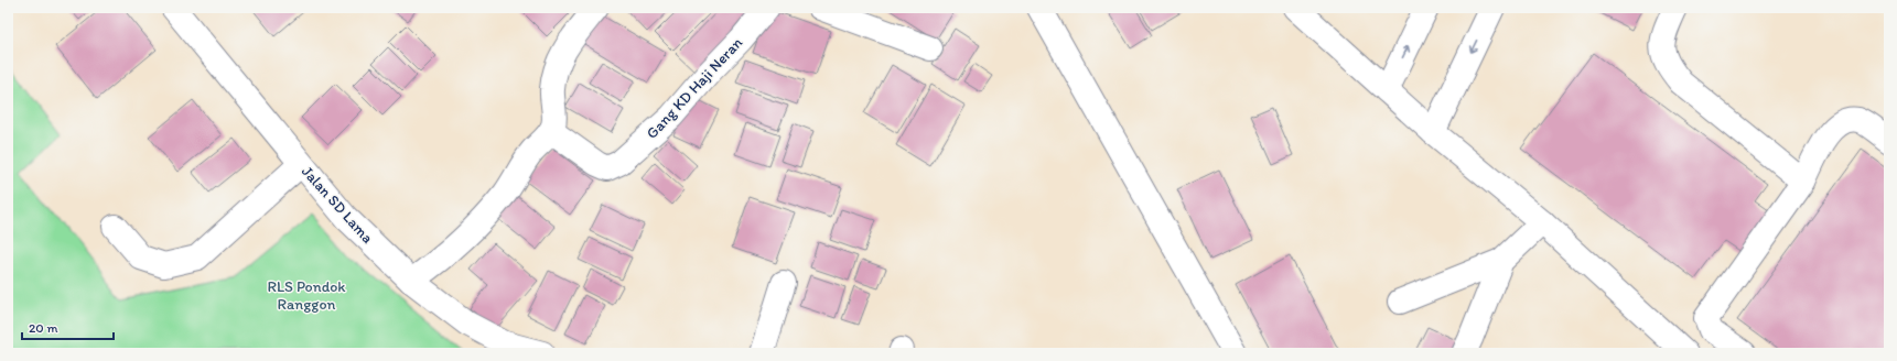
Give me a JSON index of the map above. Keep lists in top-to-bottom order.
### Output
{
  "streets": {
    "street": ["Gang KD Haji Neran", "Jalan SD Lama"]
  },
  "parks": ["RLS Pondok Ranggon"],
  "scale_bar": "20 m"
}
